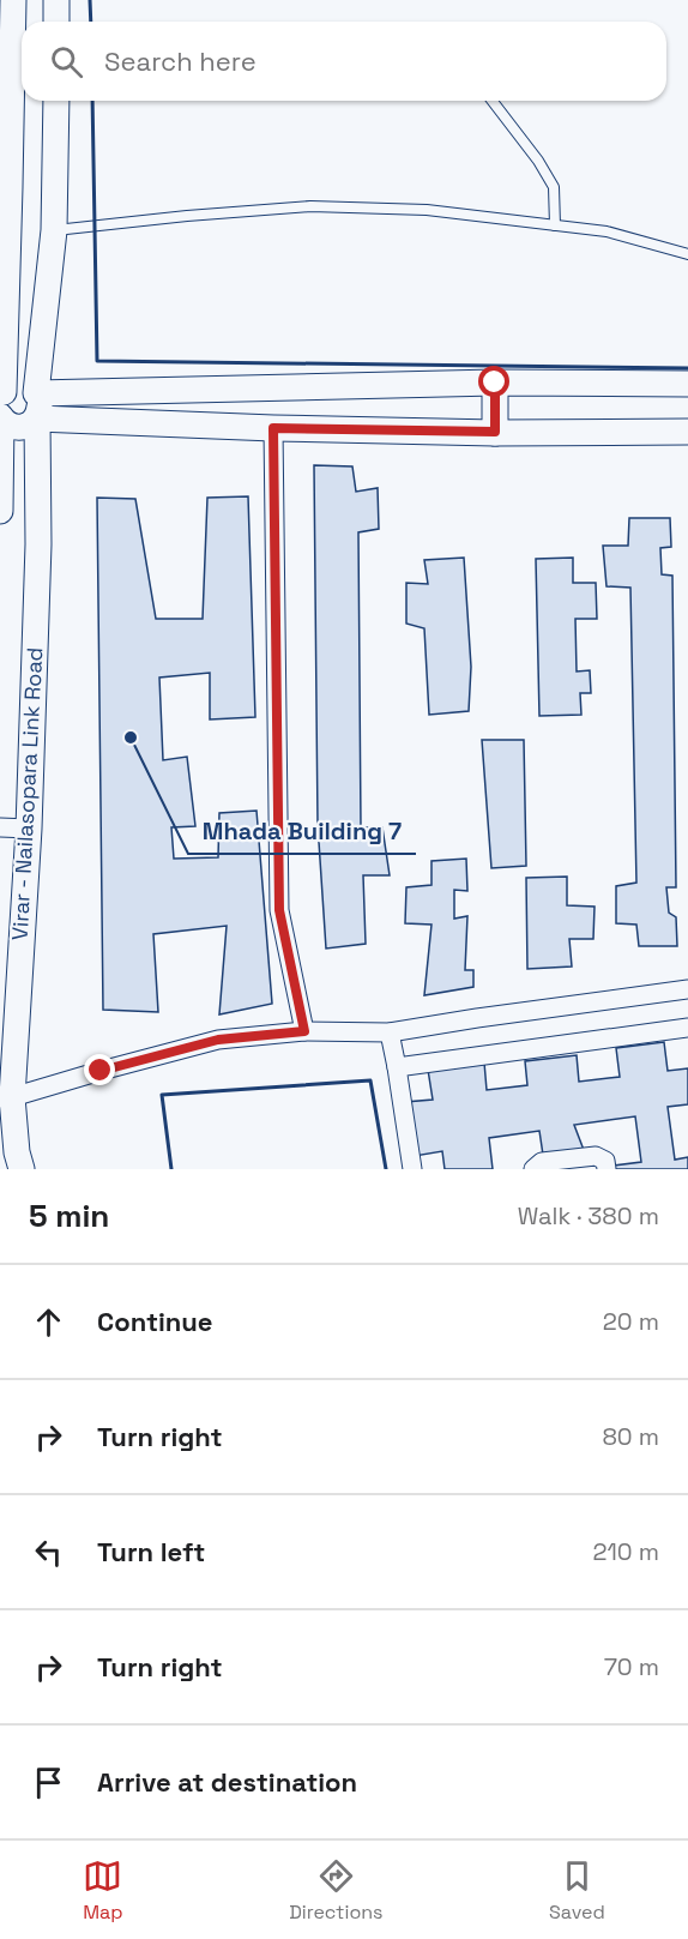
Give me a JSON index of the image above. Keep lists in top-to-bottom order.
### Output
{
  "streets": {
    "street": ["Virar - Nailasopara Link Road"]
  },
  "places": ["Mhada Building 7"],
  "page": {
    "search": "Search here",
    "heading": ["5 min", "Walk · 380 m"],
    "list": [
      ["Continue", "20 m"],
      ["Turn right", "80 m"],
      ["Turn left", "210 m"],
      ["Turn right", "70 m"],
      "Arrive at destination"
    ],
    "nav": ["Map", "Directions", "Saved"]
  }
}
